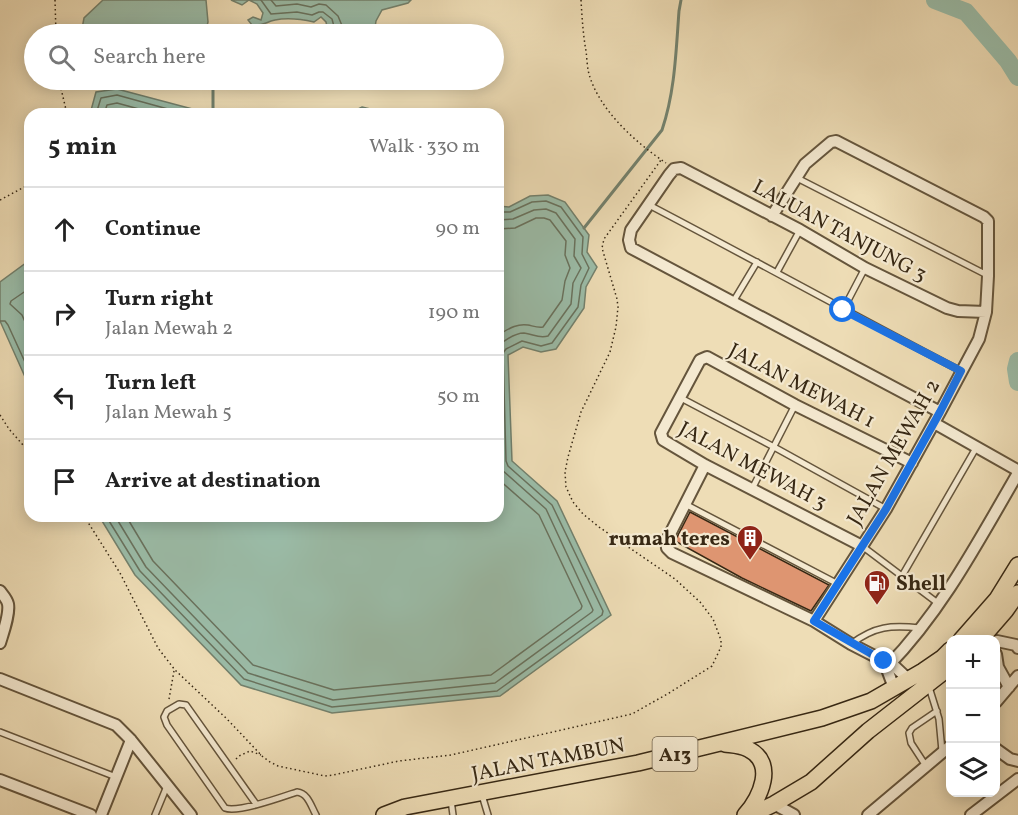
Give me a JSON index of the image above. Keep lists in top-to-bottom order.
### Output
{
  "streets": {
    "main road": ["A13", "JALAN TAMBUN"],
    "street": [
      "LALUAN TANJUNG 3",
      "JALAN MEWAH 1",
      "JALAN MEWAH 2",
      "JALAN MEWAH 3"
    ]
  },
  "crossings": [
    ["LALUAN TANJUNG 3", "JALAN MEWAH 2"],
    ["JALAN MEWAH 1", "JALAN MEWAH 2"],
    ["JALAN MEWAH 1", "JALAN MEWAH 3"],
    ["JALAN MEWAH 2", "JALAN MEWAH 3"]
  ],
  "places": {
    "building": ["rumah teres"],
    "fuel station": ["Shell"]
  },
  "page": {
    "search": "Search here",
    "heading": ["5 min", "Walk · 330 m"],
    "list": [
      ["Continue", "90 m"],
      ["Turn right", "Jalan Mewah 2", "190 m"],
      ["Turn left", "Jalan Mewah 5", "50 m"],
      "Arrive at destination"
    ],
    "map_buttons": ["+", "−"]
  }
}
